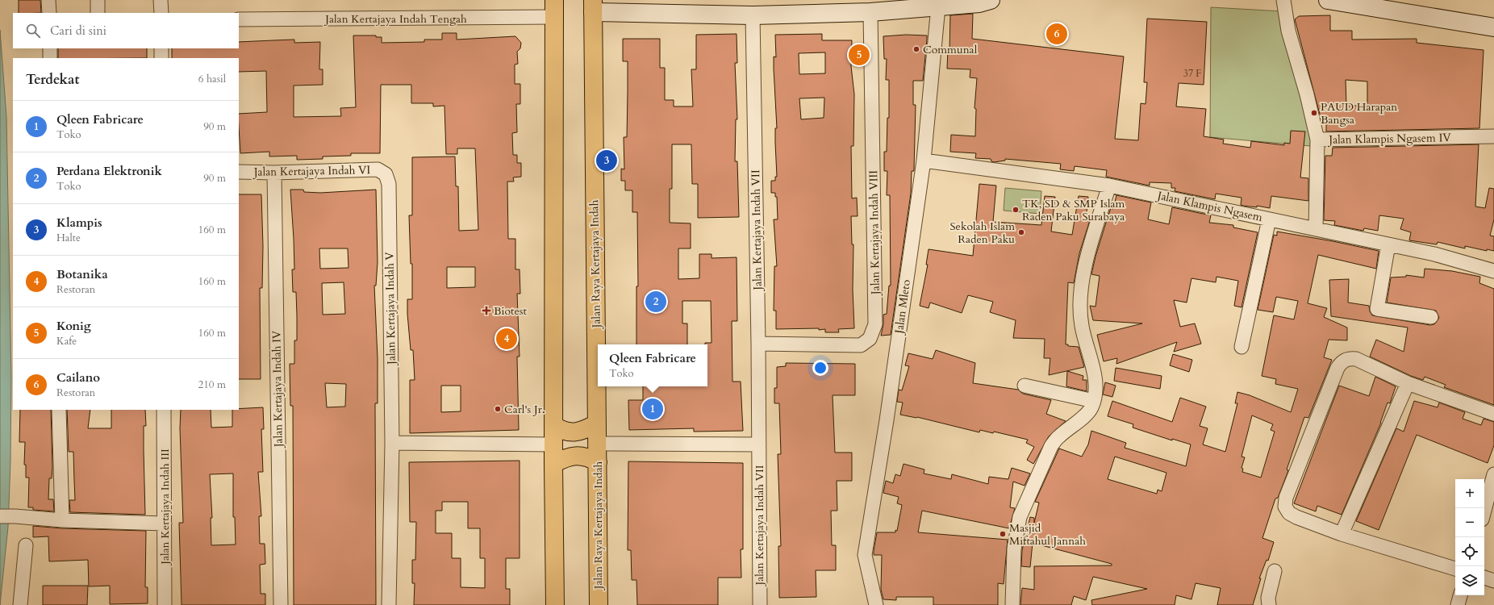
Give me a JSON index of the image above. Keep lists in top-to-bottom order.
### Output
{
  "streets": {
    "main road": ["Jalan Raya Kertajaya Indah"],
    "street": [
      "Jalan Kertajaya Indah Tengah",
      "Jalan Klampis Ngasem IV",
      "Jalan Kertajaya Indah VI",
      "Jalan Klampis Ngasem",
      "Jalan Kertajaya Indah VII",
      "Jalan Kertajaya Indah VIII",
      "Jalan Mleto",
      "Jalan Kertajaya Indah V",
      "Jalan Kertajaya Indah IV",
      "Jalan Kertajaya Indah III"
    ]
  },
  "crossings": [
    ["Jalan Klampis Ngasem IV", "Jalan Klampis Ngasem"],
    ["Jalan Kertajaya Indah VI", "Jalan Kertajaya Indah V"],
    ["Jalan Kertajaya Indah VI", "Jalan Kertajaya Indah IV"],
    ["Jalan Klampis Ngasem", "Jalan Mleto"],
    ["Jalan Kertajaya Indah VII", "Jalan Kertajaya Indah VIII"]
  ],
  "places": {
    "other": [
      "Communal",
      "PAUD Harapan Bangsa",
      "TK, SD & SMP Islam Raden Paku Surabaya",
      "Sekolah Islam Raden Paku",
      "Carl's Jr.",
      "Masjid Miftahul Jannah"
    ],
    "health": ["Biotest"]
  },
  "house_numbers": ["37 F"],
  "page": {
    "search": "Cari di sini",
    "pins": [
      "6",
      "5",
      "3",
      "2",
      "4",
      "1"
    ],
    "heading": ["Terdekat", "6 hasil"],
    "list": [
      {
        "mark": "1",
        "name": "Qleen Fabricare",
        "note": "Toko",
        "value": "90 m"
      },
      {
        "mark": "2",
        "name": "Perdana Elektronik",
        "note": "Toko",
        "value": "90 m"
      },
      {
        "mark": "3",
        "name": "Klampis",
        "note": "Halte",
        "value": "160 m"
      },
      {
        "mark": "4",
        "name": "Botanika",
        "note": "Restoran",
        "value": "160 m"
      },
      {
        "mark": "5",
        "name": "Konig",
        "note": "Kafe",
        "value": "160 m"
      },
      {
        "mark": "6",
        "name": "Cailano",
        "note": "Restoran",
        "value": "210 m"
      }
    ],
    "popup": ["Qleen Fabricare", "Toko"],
    "map_buttons": ["+", "−"]
  }
}
